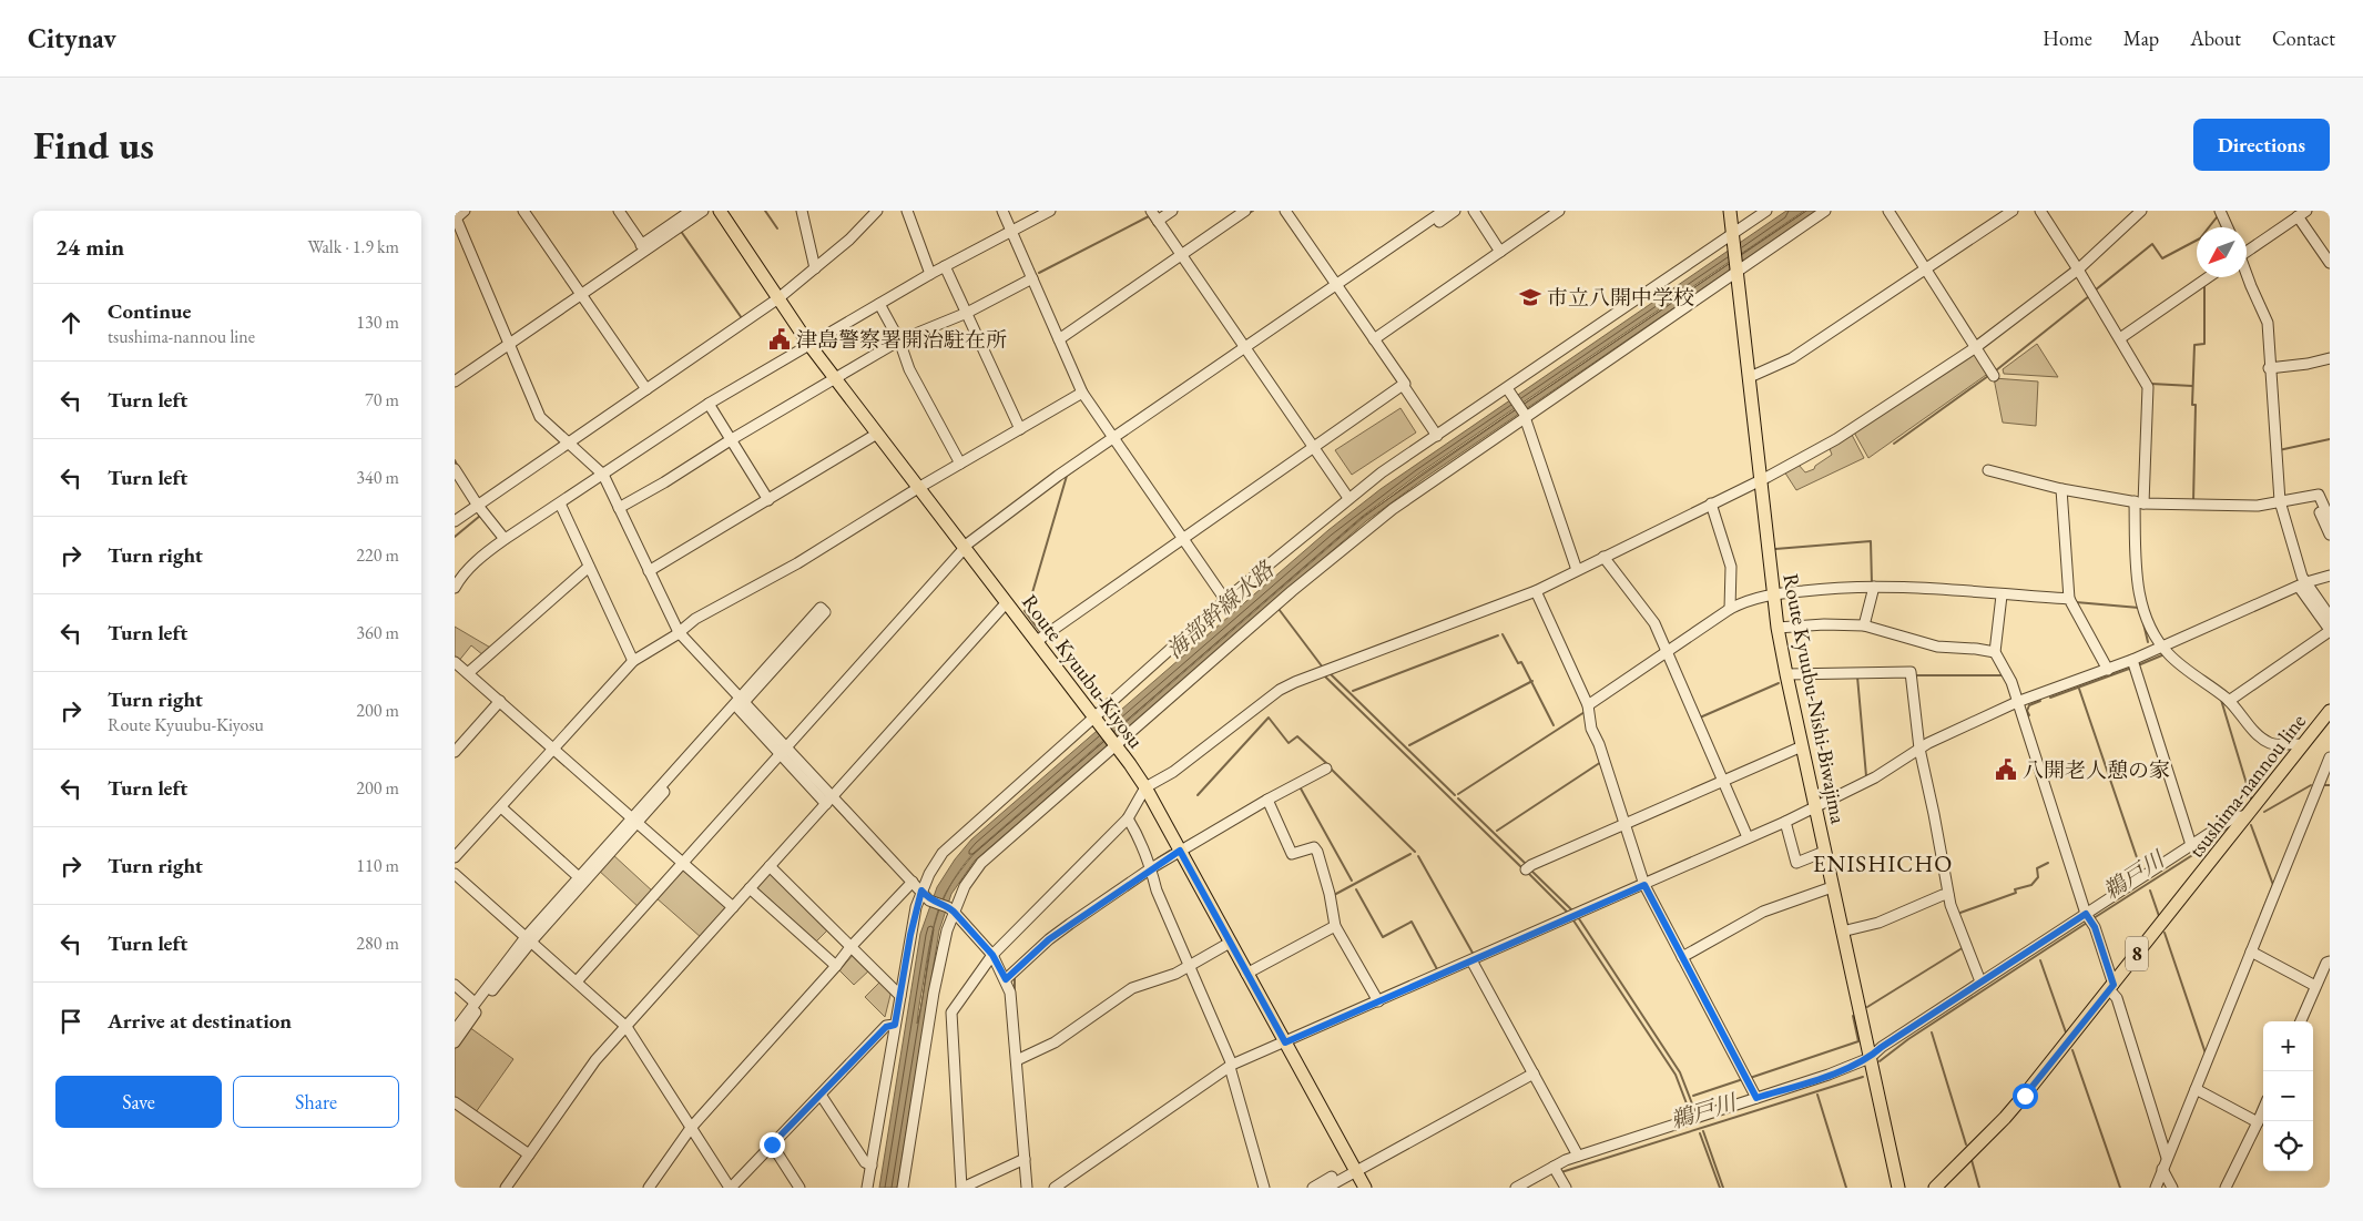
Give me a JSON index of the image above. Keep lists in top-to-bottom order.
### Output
{
  "streets": {
    "main road": [
      "Route Kyuubu-Kiyosu",
      "Route Kyuubu-Nishi-Biwajima",
      "tsushima-nannou line",
      "8"
    ]
  },
  "districts": ["ENISHICHO"],
  "water": ["海部幹線水路", "鵜戸川"],
  "places": {
    "school or university": ["市立八開中学校"],
    "public building": ["津島警察署開治駐在所", "八開老人憩の家"]
  },
  "north": "bottom left",
  "page": {
    "header": "Citynav",
    "nav": [
      "Home",
      "Map",
      "About",
      "Contact"
    ],
    "buttons": [
      "Directions",
      ["Save", "Share"]
    ],
    "title": "Find us",
    "heading": ["24 min", "Walk · 1.9 km"],
    "list": [
      ["Continue", "tsushima-nannou line", "130 m"],
      ["Turn left", "70 m"],
      ["Turn left", "340 m"],
      ["Turn right", "220 m"],
      ["Turn left", "360 m"],
      ["Turn right", "Route Kyuubu-Kiyosu", "200 m"],
      ["Turn left", "200 m"],
      ["Turn right", "110 m"],
      ["Turn left", "280 m"],
      "Arrive at destination"
    ],
    "map_buttons": ["+", "−"]
  }
}
